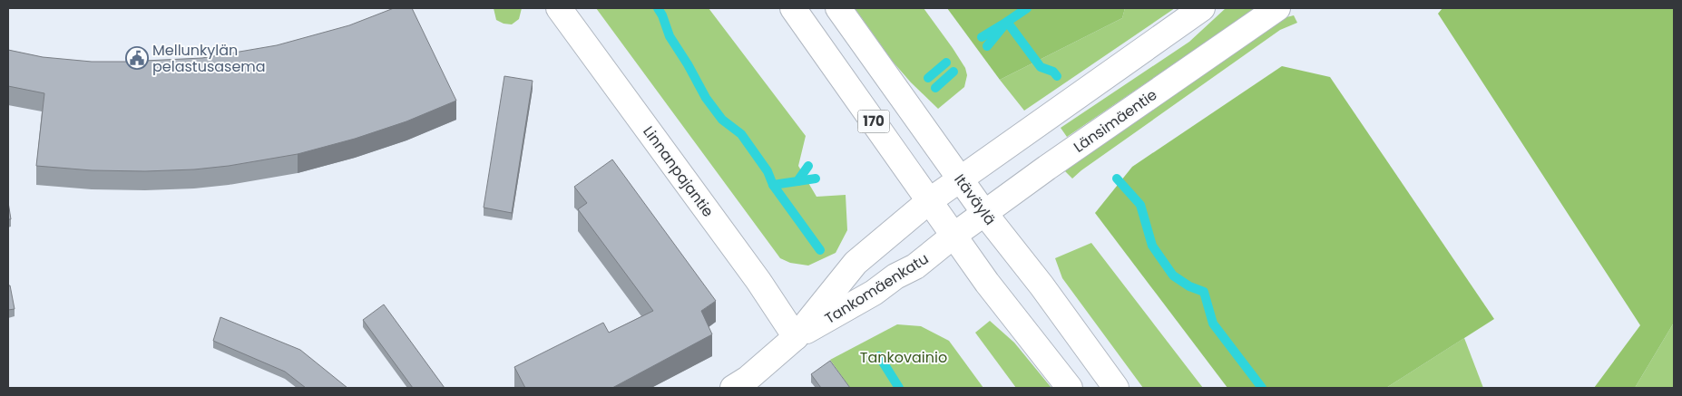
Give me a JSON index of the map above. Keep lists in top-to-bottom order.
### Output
{
  "streets": {
    "main road": [
      "Länsimäentie",
      "170",
      "Linnanpajantie",
      "Itäväylä",
      "Tankomäenkatu"
    ]
  },
  "crossings": [
    ["Länsimäentie", "170"],
    ["Länsimäentie", "Itäväylä"],
    ["Länsimäentie", "Tankomäenkatu"],
    ["170", "Tankomäenkatu"],
    ["Linnanpajantie", "Tankomäenkatu"]
  ],
  "parks": ["Tankovainio"],
  "places": {
    "public building": ["Mellunkylän pelastusasema"]
  }
}
